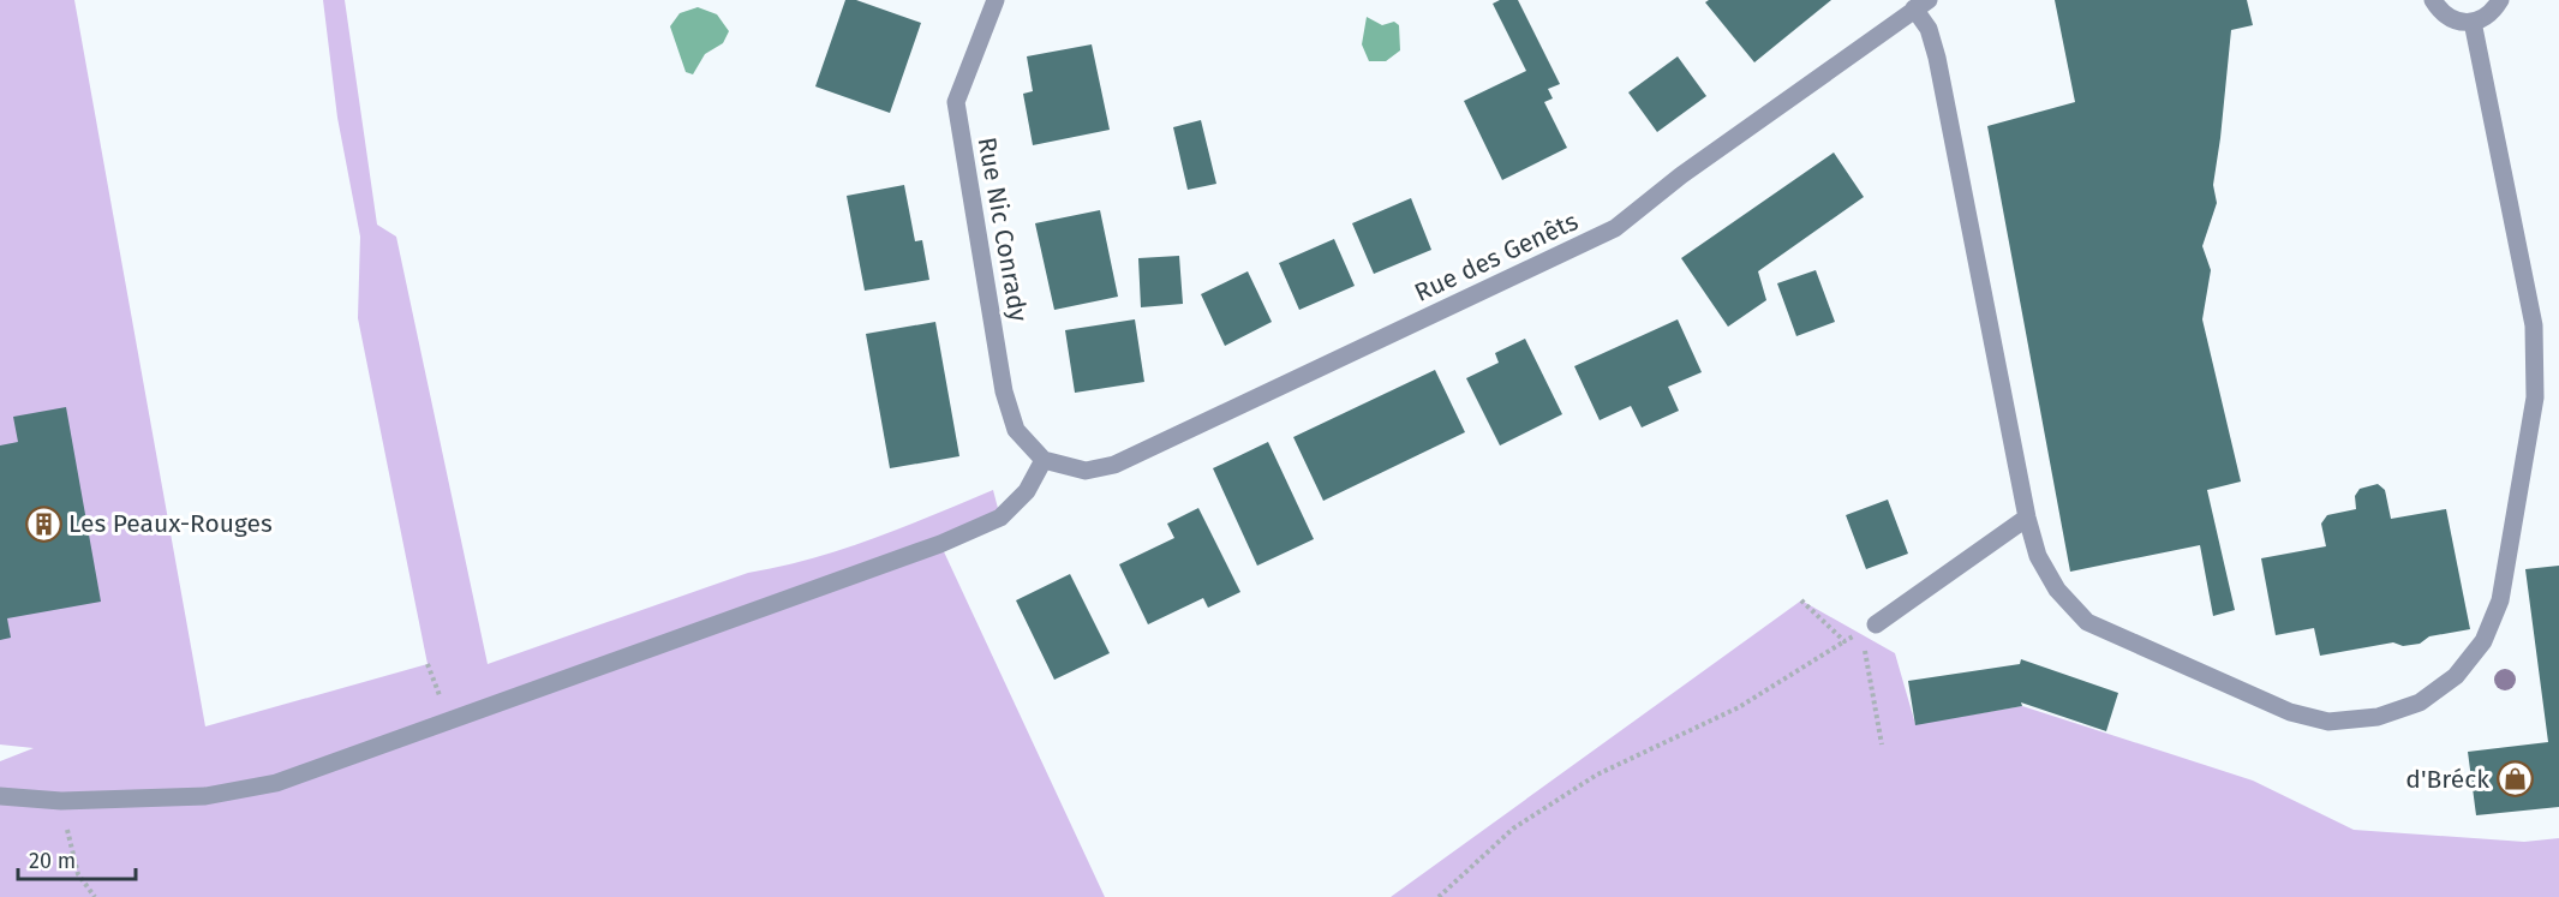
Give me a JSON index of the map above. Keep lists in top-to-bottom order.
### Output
{
  "streets": {
    "street": ["Rue Nic Conrady", "Rue des Genêts"]
  },
  "crossings": [
    ["Rue Nic Conrady", "Rue des Genêts"]
  ],
  "places": {
    "building": ["Les Peaux-Rouges"],
    "shop": ["d'Bréck"]
  },
  "scale_bar": "20 m"
}
